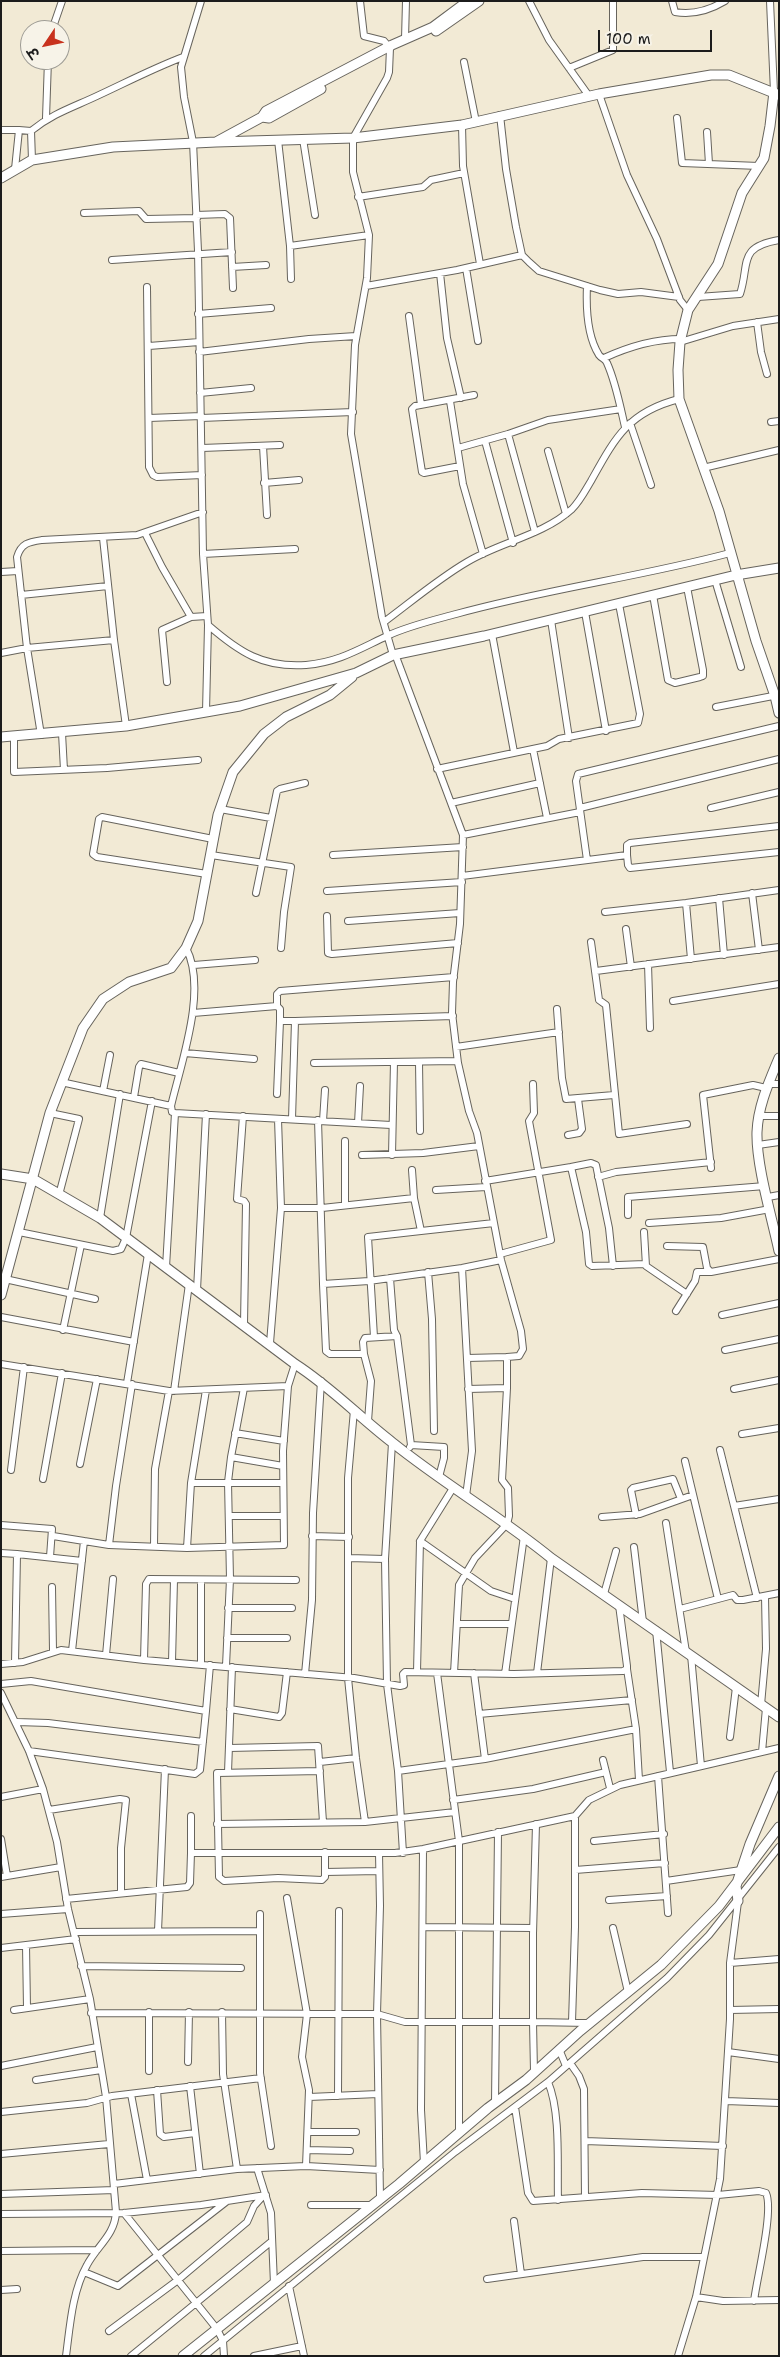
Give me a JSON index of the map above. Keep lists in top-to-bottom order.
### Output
{
  "scale_bar": "100 m",
  "north": "bottom left"
}
